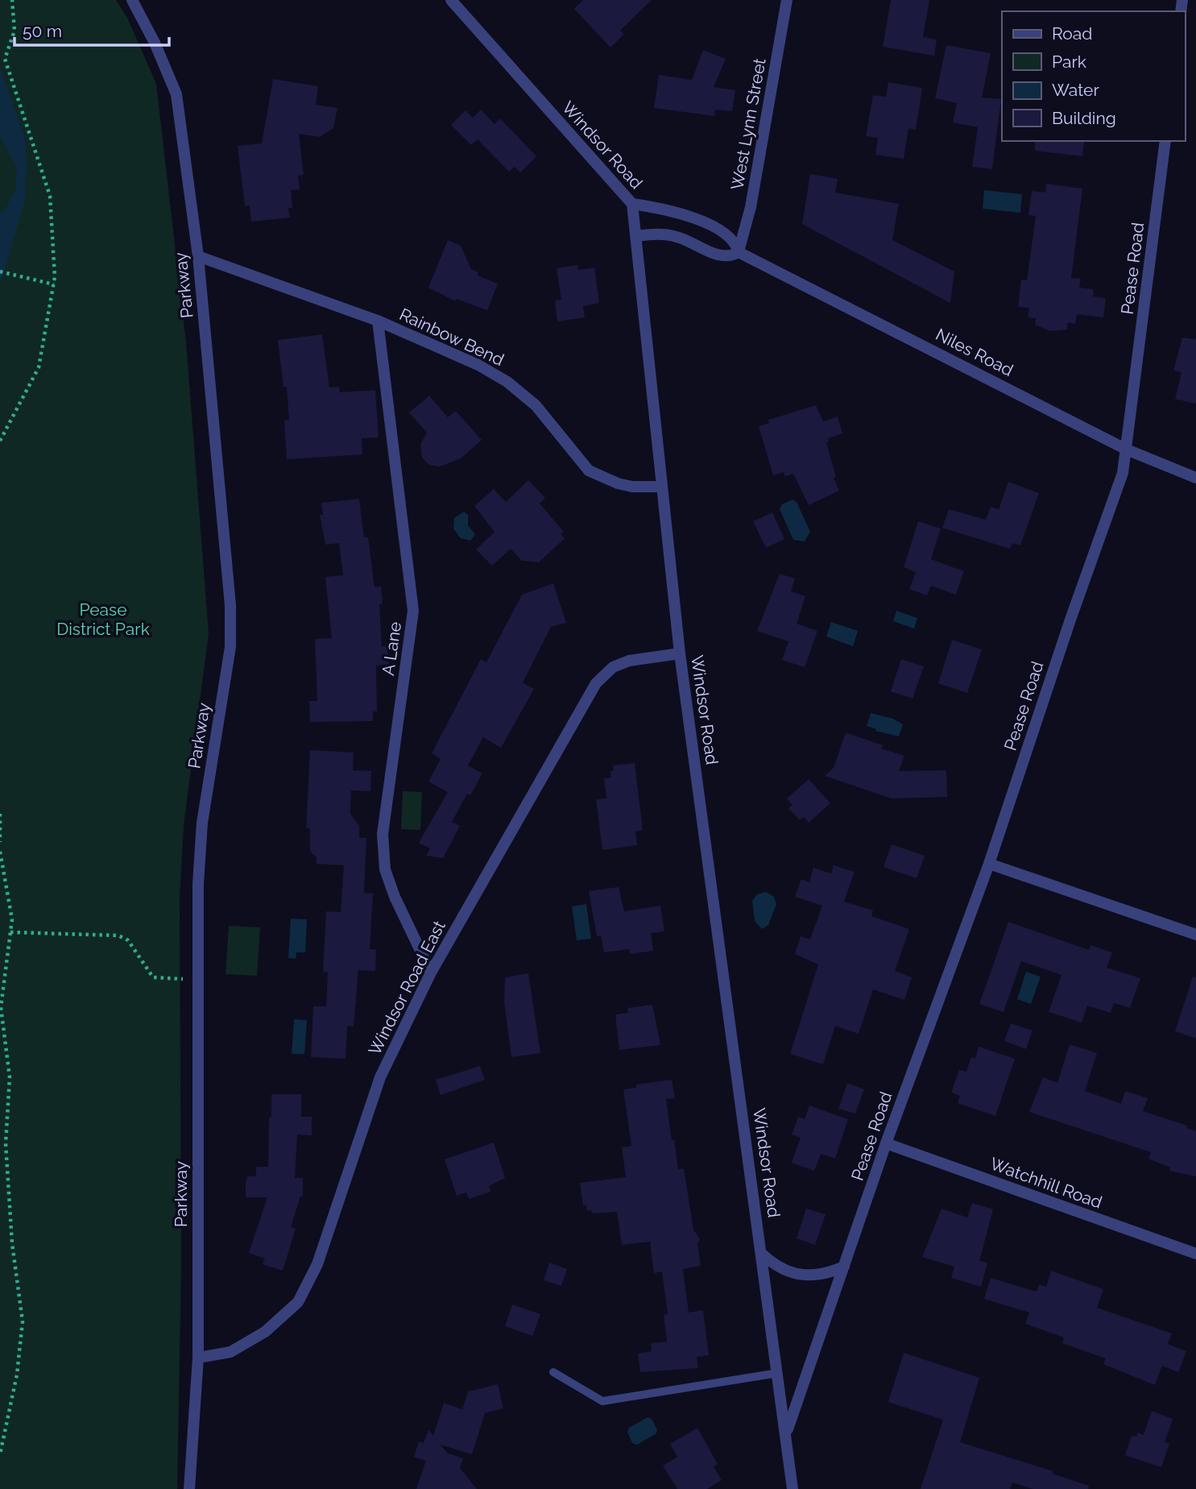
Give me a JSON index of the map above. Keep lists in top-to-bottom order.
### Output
{
  "streets": {
    "street": [
      "West Lynn Street",
      "Windsor Road",
      "Pease Road",
      "Parkway",
      "Rainbow Bend",
      "Niles Road",
      "A Lane",
      "Windsor Road East",
      "Watchhill Road"
    ]
  },
  "crossings": [
    ["West Lynn Street", "Niles Road"],
    ["Windsor Road", "Pease Road"],
    ["Windsor Road", "Rainbow Bend"],
    ["Windsor Road", "Niles Road"],
    ["Windsor Road", "Windsor Road East"],
    ["Pease Road", "Niles Road"],
    ["Pease Road", "Watchhill Road"],
    ["Parkway", "Rainbow Bend"],
    ["Parkway", "Windsor Road East"],
    ["Rainbow Bend", "A Lane"],
    ["A Lane", "Windsor Road East"]
  ],
  "parks": ["Pease District Park"],
  "legend": [
    "Road",
    "Park",
    "Water",
    "Building"
  ],
  "scale_bar": "50 m"
}
